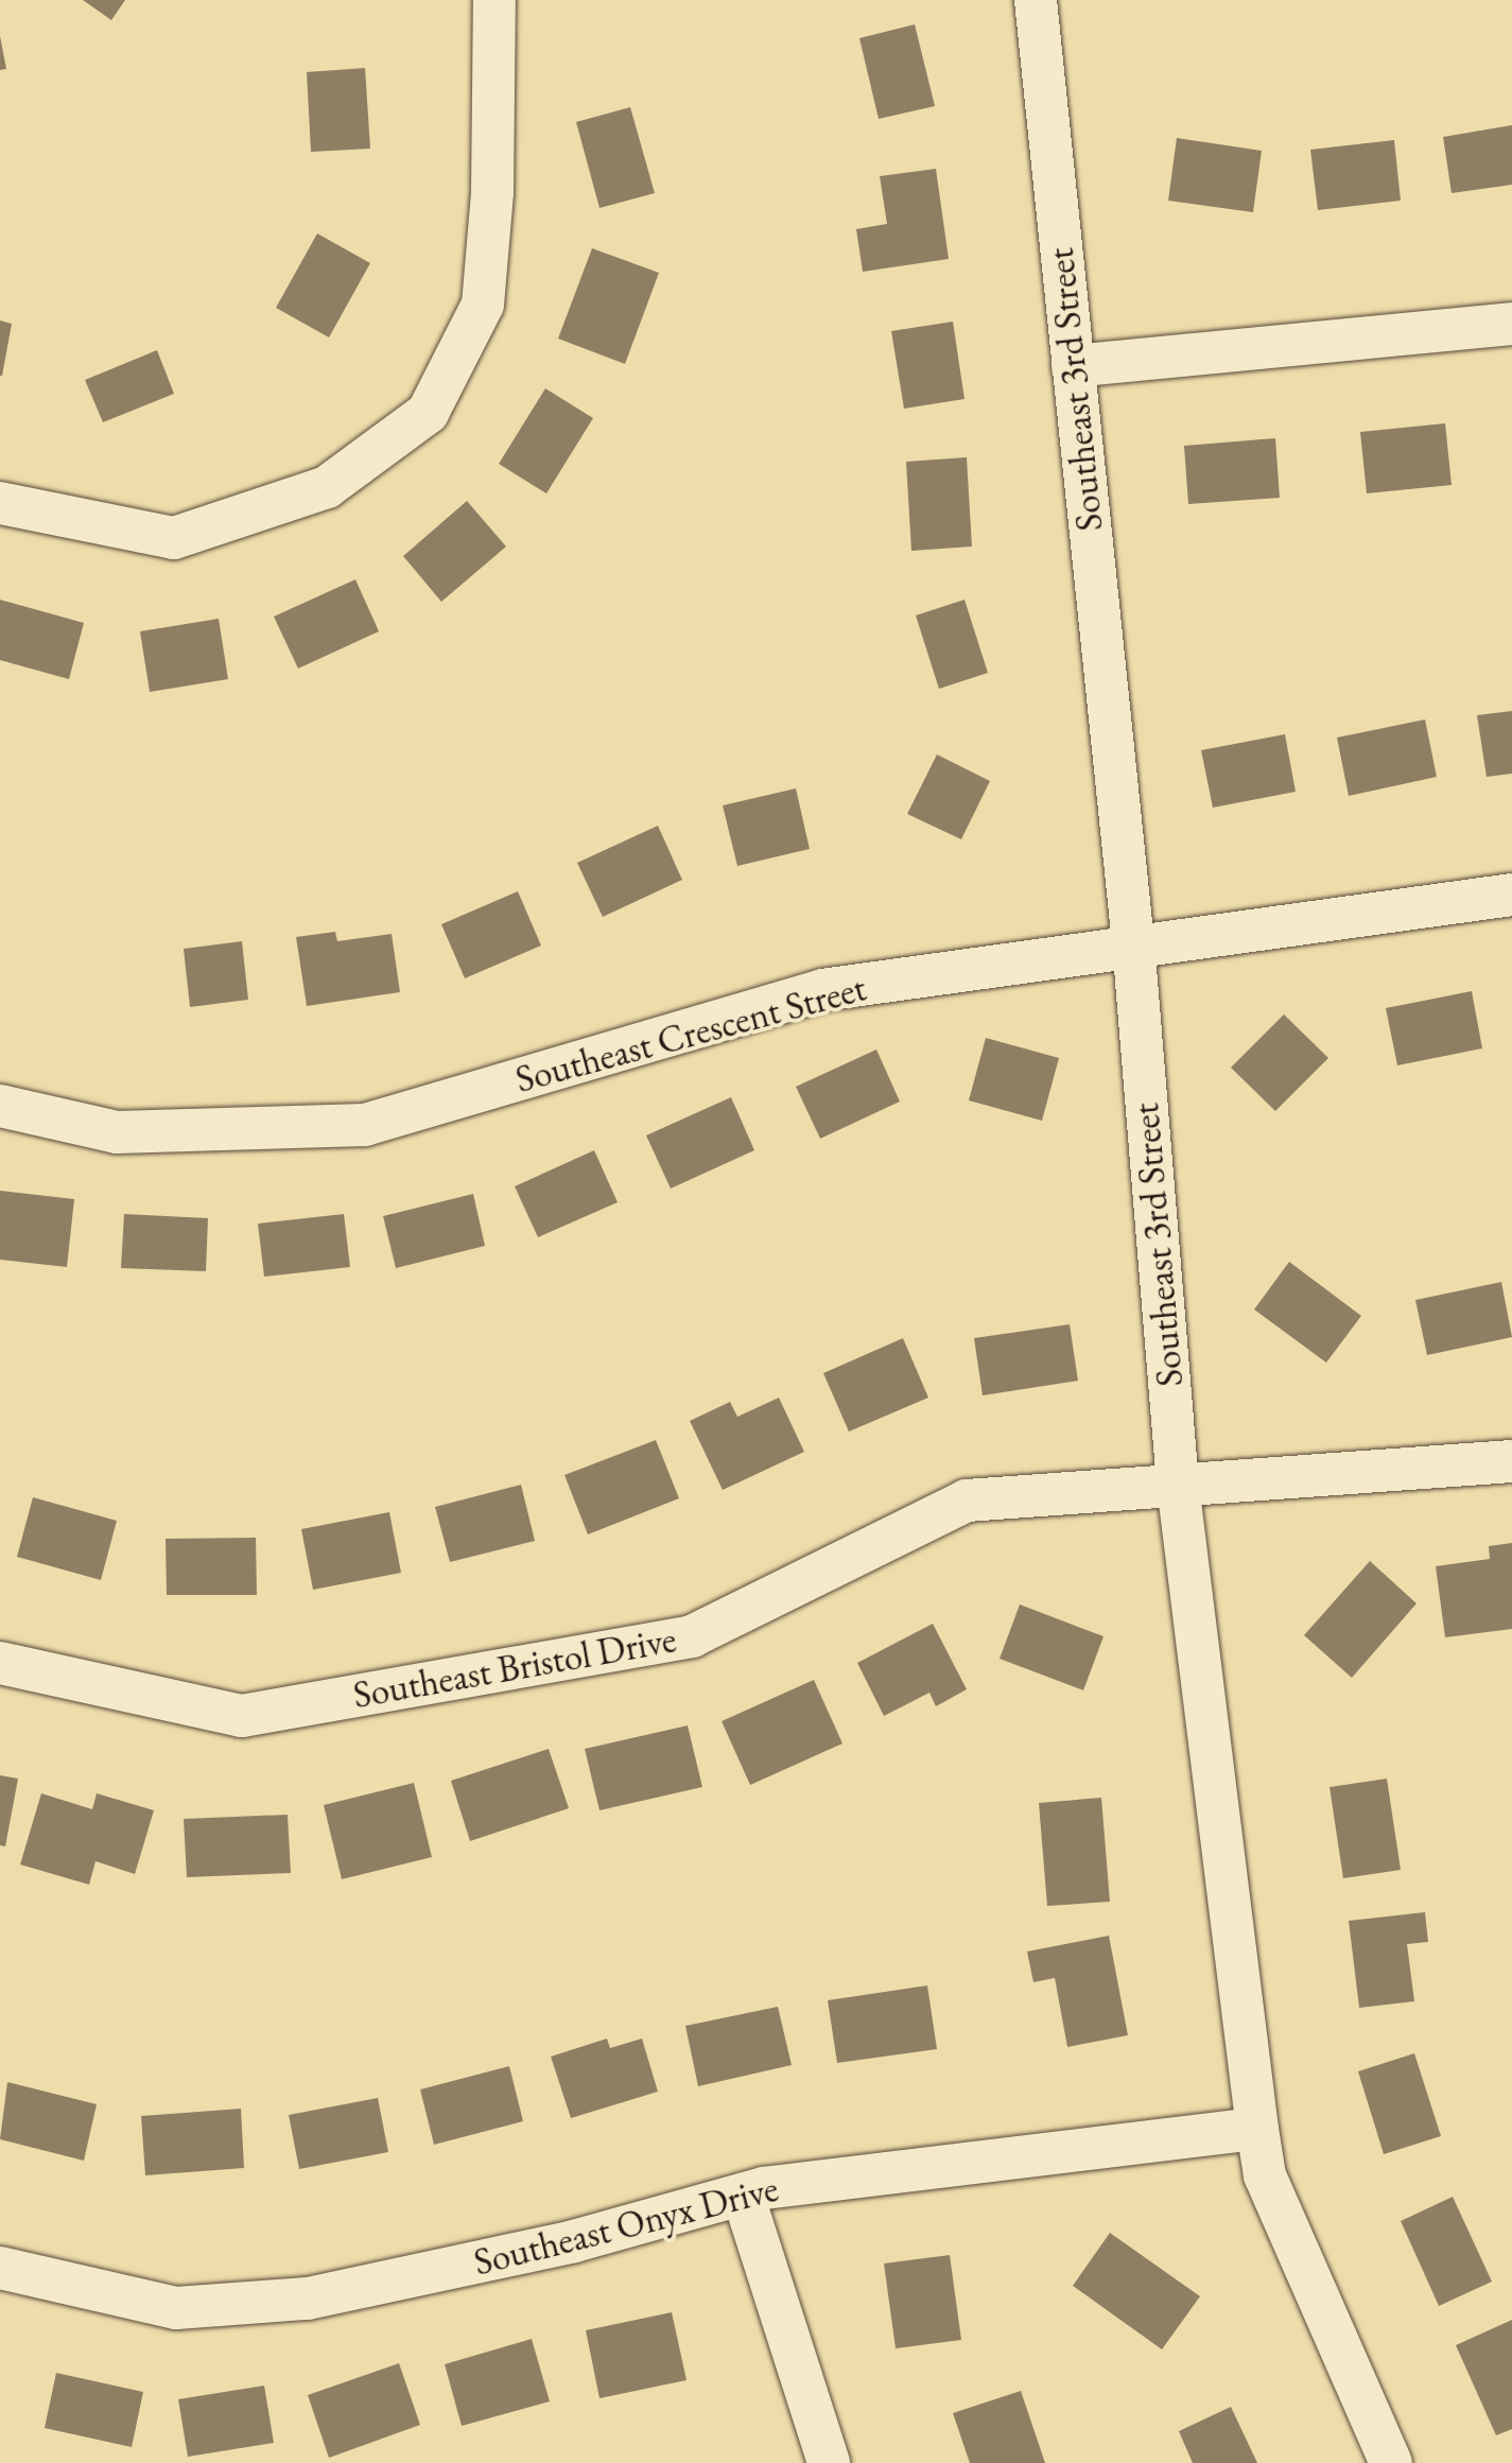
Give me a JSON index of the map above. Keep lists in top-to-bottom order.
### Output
{
  "streets": {
    "street": [
      "Southeast 3rd Street",
      "Southeast Crescent Street",
      "Southeast Bristol Drive",
      "Southeast Onyx Drive"
    ]
  },
  "crossings": [
    ["Southeast 3rd Street", "Southeast Crescent Street"],
    ["Southeast 3rd Street", "Southeast Bristol Drive"],
    ["Southeast 3rd Street", "Southeast Onyx Drive"]
  ]
}
